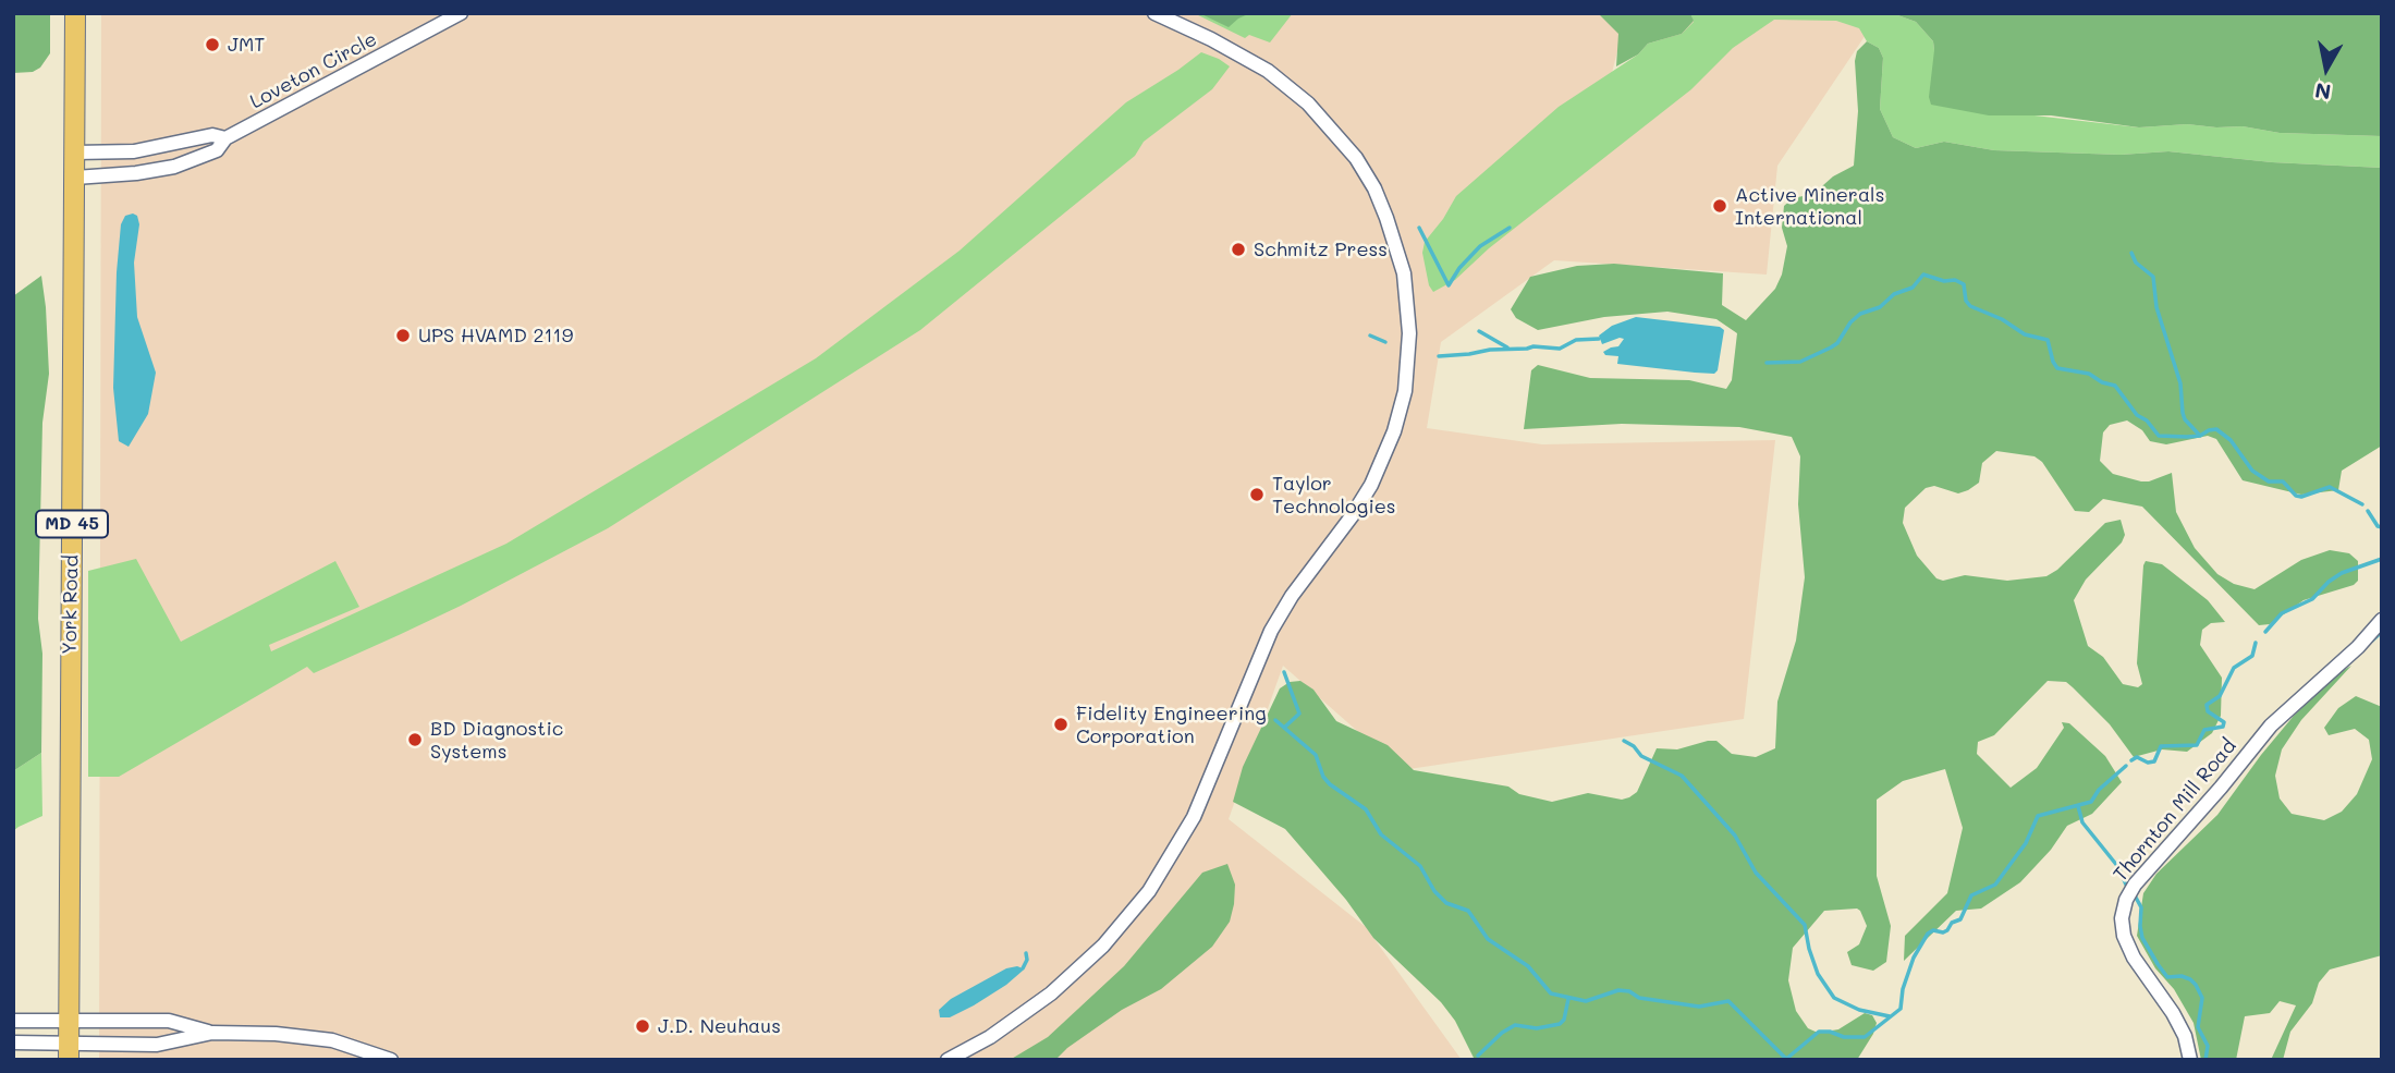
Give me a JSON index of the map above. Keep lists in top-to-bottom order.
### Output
{
  "streets": {
    "main road": ["MD 45", "York Road"],
    "street": ["Loveton Circle", "Thornton Mill Road"]
  },
  "crossings": [
    ["Loveton Circle", "York Road"]
  ],
  "places": [
    "JMT",
    "Active Minerals International",
    "Schmitz Press",
    "UPS HVAMD 2119",
    "Taylor Technologies",
    "Fidelity Engineering Corporation",
    "BD Diagnostic Systems",
    "J.D. Neuhaus"
  ],
  "north": "bottom"
}
